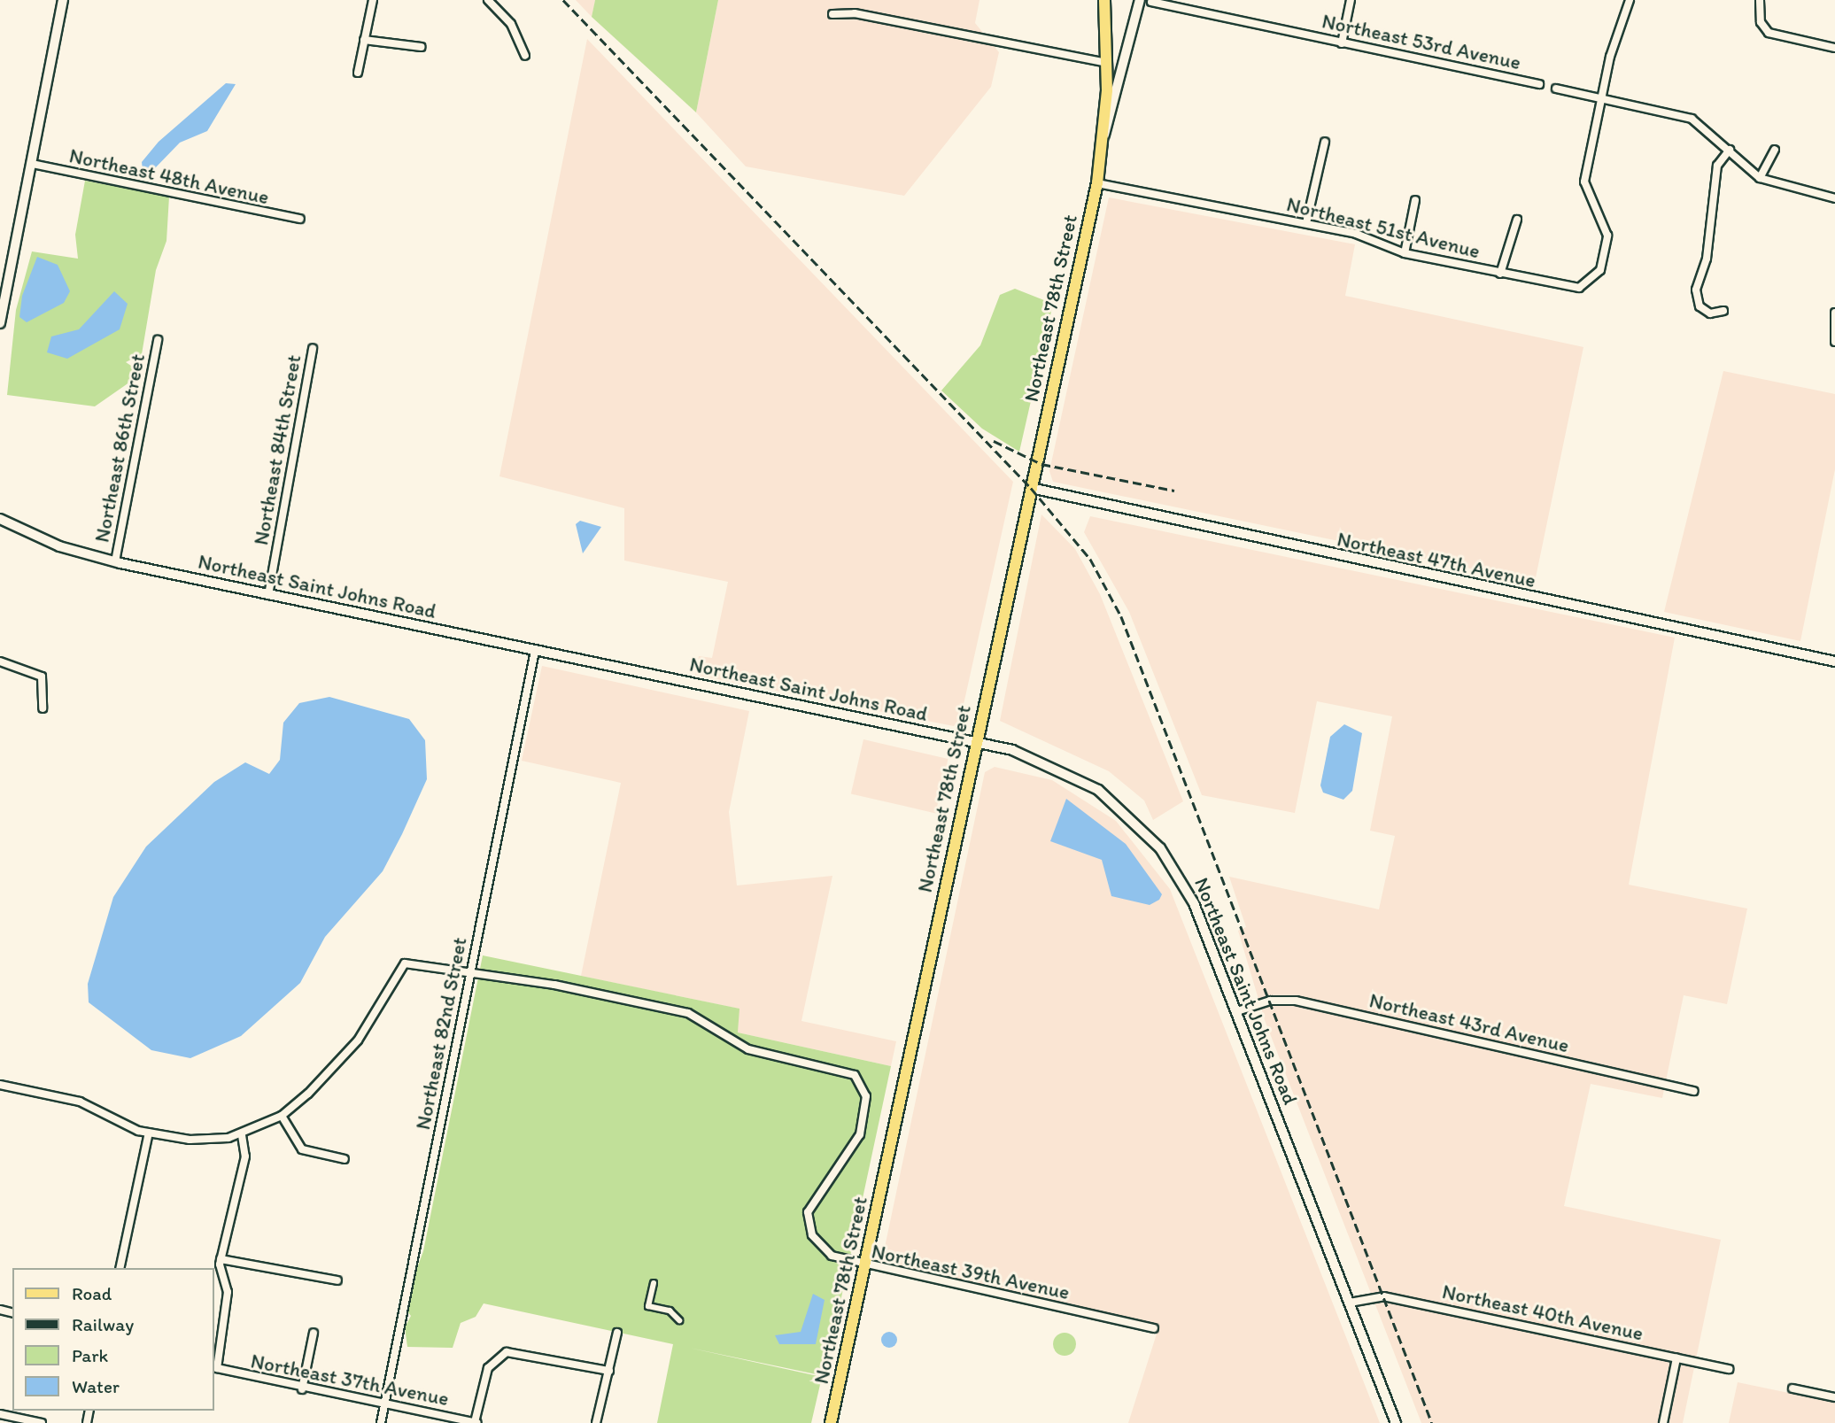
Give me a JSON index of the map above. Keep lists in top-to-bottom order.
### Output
{
  "streets": {
    "main road": ["Northeast 78th Street", "Northeast Saint Johns Road"],
    "street": [
      "Northeast 53rd Avenue",
      "Northeast 48th Avenue",
      "Northeast 51st Avenue",
      "Northeast 86th Street",
      "Northeast 84th Street",
      "Northeast 47th Avenue",
      "Northeast 43rd Avenue",
      "Northeast 82nd Street",
      "Northeast 39th Avenue",
      "Northeast 40th Avenue",
      "Northeast 37th Avenue"
    ]
  },
  "crossings": [
    ["Northeast 51st Avenue", "Northeast 78th Street"],
    ["Northeast 78th Street", "Northeast 47th Avenue"],
    ["Northeast 78th Street", "Northeast Saint Johns Road"],
    ["Northeast 78th Street", "Northeast 39th Avenue"],
    ["Northeast 86th Street", "Northeast Saint Johns Road"],
    ["Northeast 84th Street", "Northeast Saint Johns Road"],
    ["Northeast Saint Johns Road", "Northeast 43rd Avenue"],
    ["Northeast Saint Johns Road", "Northeast 82nd Street"],
    ["Northeast Saint Johns Road", "Northeast 40th Avenue"],
    ["Northeast 82nd Street", "Northeast 39th Avenue"],
    ["Northeast 82nd Street", "Northeast 37th Avenue"]
  ],
  "legend": [
    "Road",
    "Railway",
    "Park",
    "Water"
  ]
}
